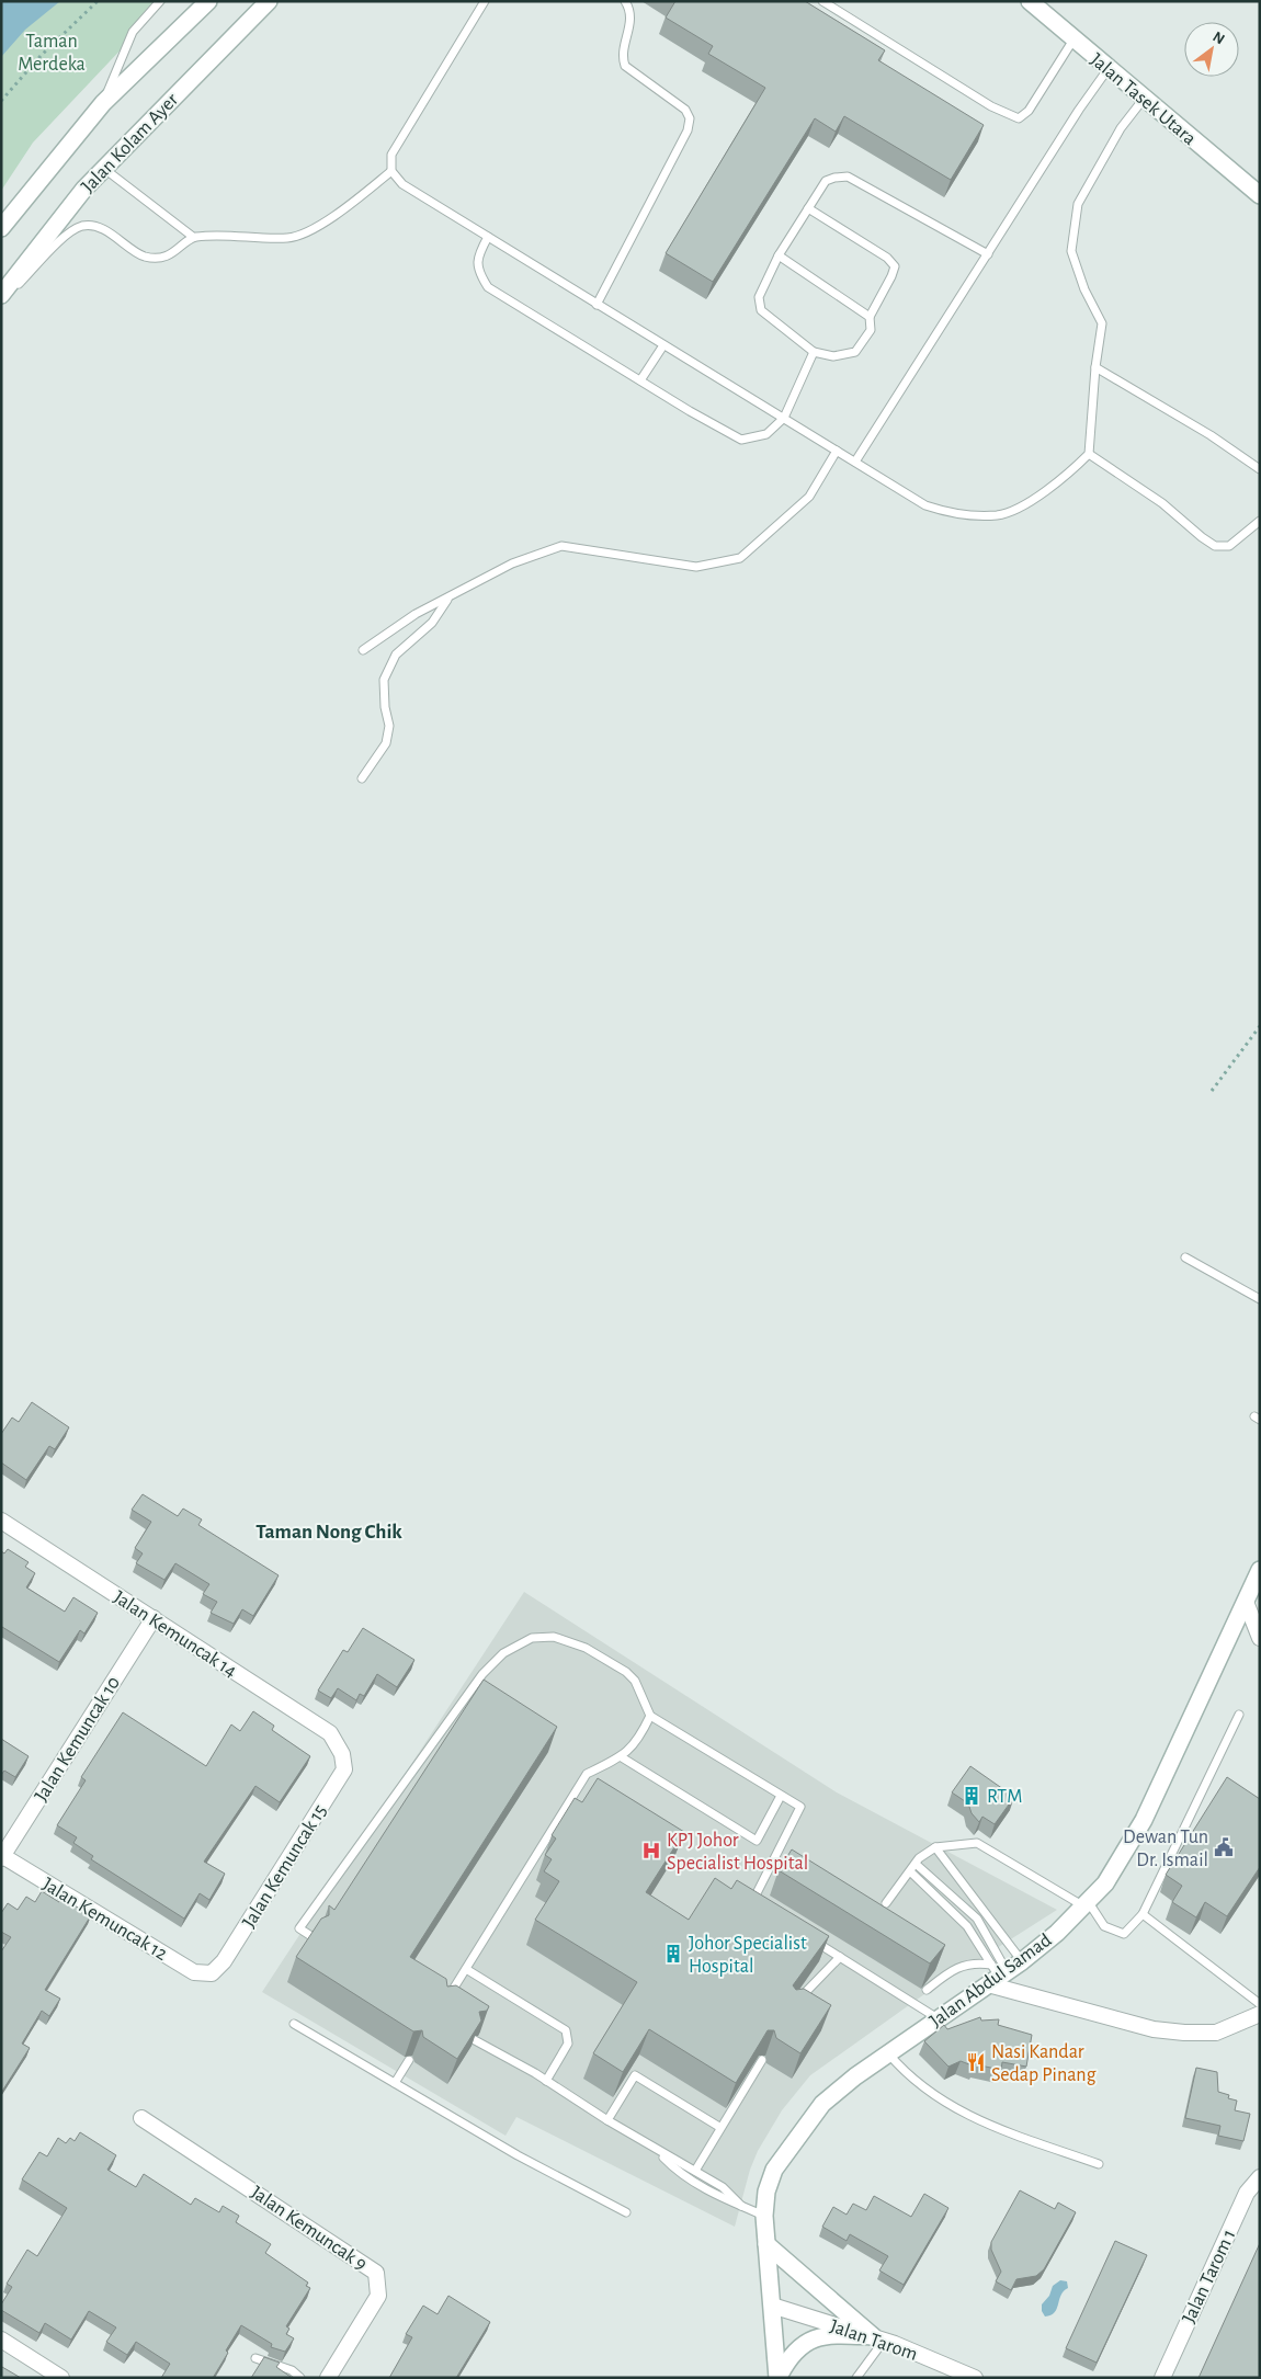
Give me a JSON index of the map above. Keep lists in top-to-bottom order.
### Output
{
  "streets": {
    "street": [
      "Jalan Tasek Utara",
      "Jalan Kolam Ayer",
      "Jalan Kemuncak 14",
      "Jalan Kemuncak 10",
      "Jalan Kemuncak 15",
      "Jalan Kemuncak 12",
      "Jalan Abdul Samad",
      "Jalan Kemuncak 9",
      "Jalan Tarom 1",
      "Jalan Tarom"
    ]
  },
  "crossings": [
    ["Jalan Kemuncak 14", "Jalan Kemuncak 10"],
    ["Jalan Kemuncak 14", "Jalan Kemuncak 15"],
    ["Jalan Kemuncak 10", "Jalan Kemuncak 12"],
    ["Jalan Kemuncak 15", "Jalan Kemuncak 12"],
    ["Jalan Abdul Samad", "Jalan Tarom"]
  ],
  "districts": ["Taman Nong Chik"],
  "parks": ["Taman Merdeka"],
  "places": {
    "building": ["RTM", "Johor Specialist Hospital"],
    "public building": ["Dewan Tun Dr. Ismail"],
    "hospital": ["KPJ Johor Specialist Hospital"],
    "restaurant": ["Nasi Kandar Sedap Pinang"]
  },
  "north": "top right"
}
